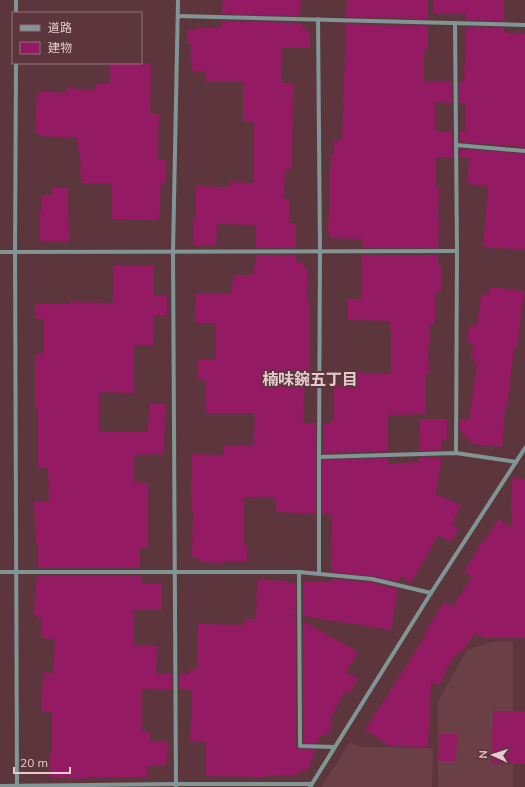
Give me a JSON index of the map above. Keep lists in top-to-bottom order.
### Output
{
  "districts": ["楠味鋺五丁目"],
  "legend": ["道路", "建物"],
  "scale_bar": "20 m",
  "north": "left"
}
